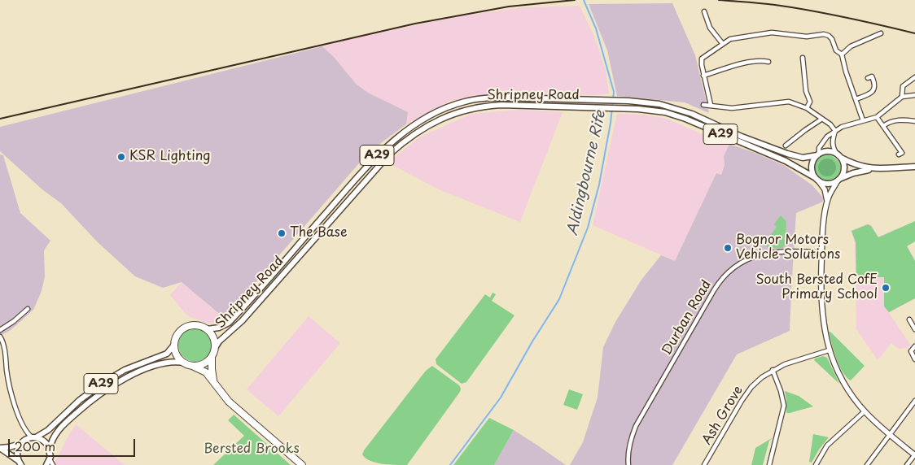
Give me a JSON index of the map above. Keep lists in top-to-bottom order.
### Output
{
  "streets": {
    "main road": ["Shripney Road", "A29"],
    "street": ["Durban Road", "Ash Grove"]
  },
  "crossings": [
    ["Shripney Road", "A29"]
  ],
  "water": ["Aldingbourne Rife"],
  "parks": ["Bersted Brooks"],
  "places": [
    "KSR Lighting",
    "The Base",
    "Bognor Motors Vehicle Solutions",
    "South Bersted CofE Primary School"
  ],
  "scale_bar": "200 m"
}
